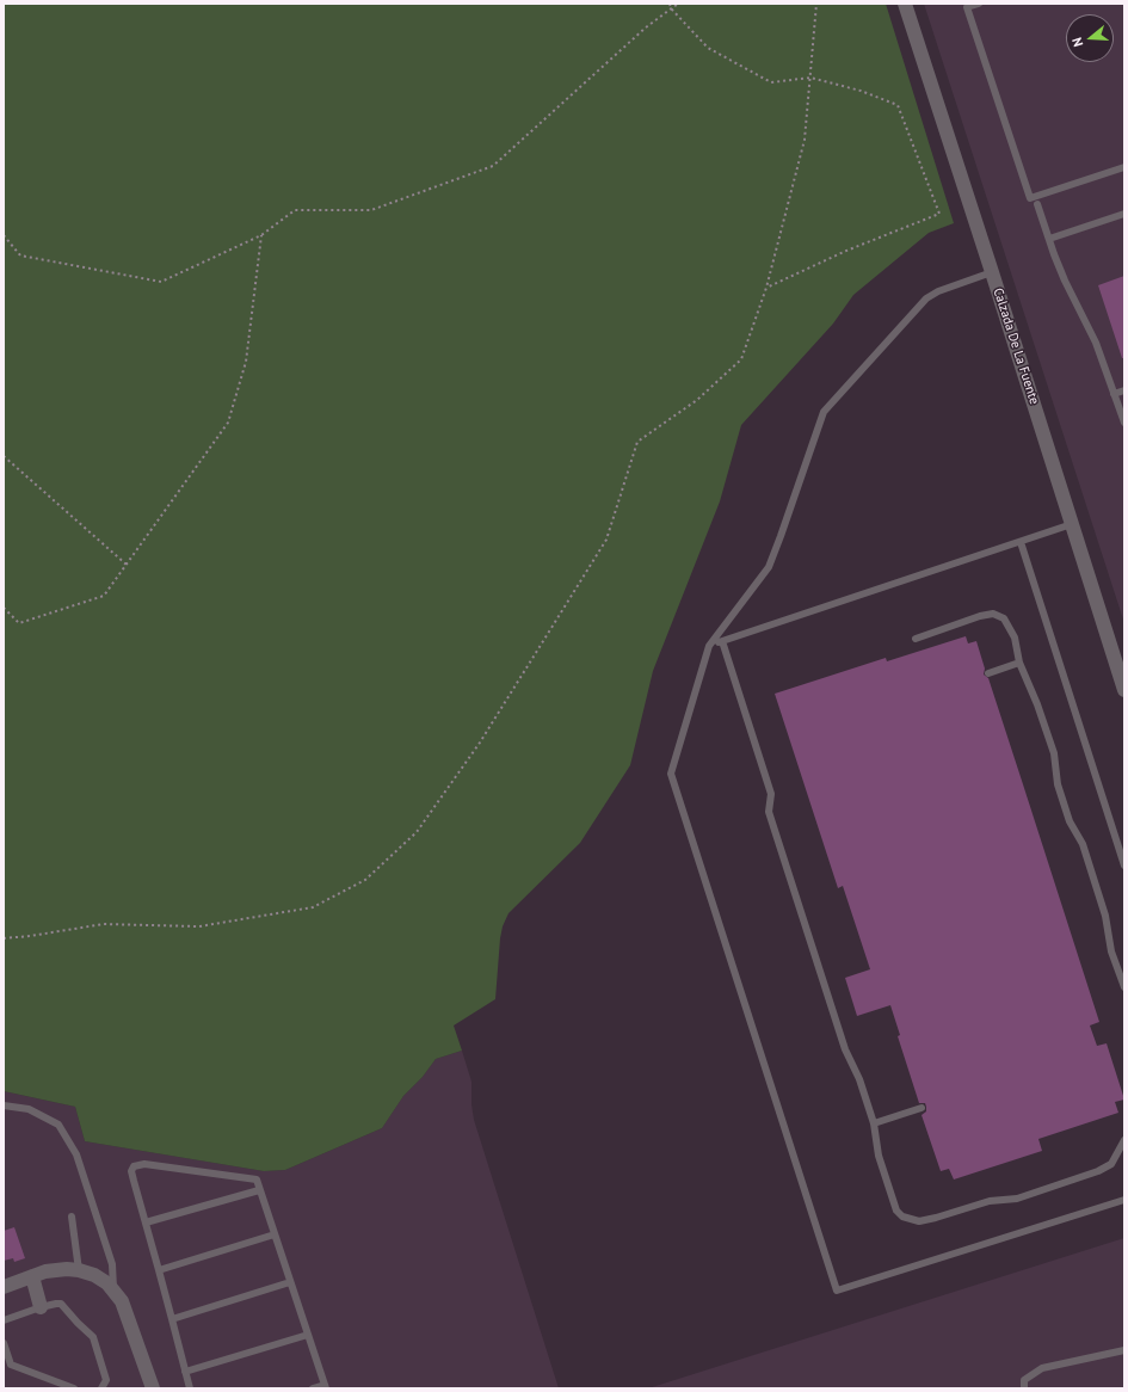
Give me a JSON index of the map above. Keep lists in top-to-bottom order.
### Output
{
  "streets": {
    "street": ["Calzada De La Fuente"]
  },
  "north": "left"
}
